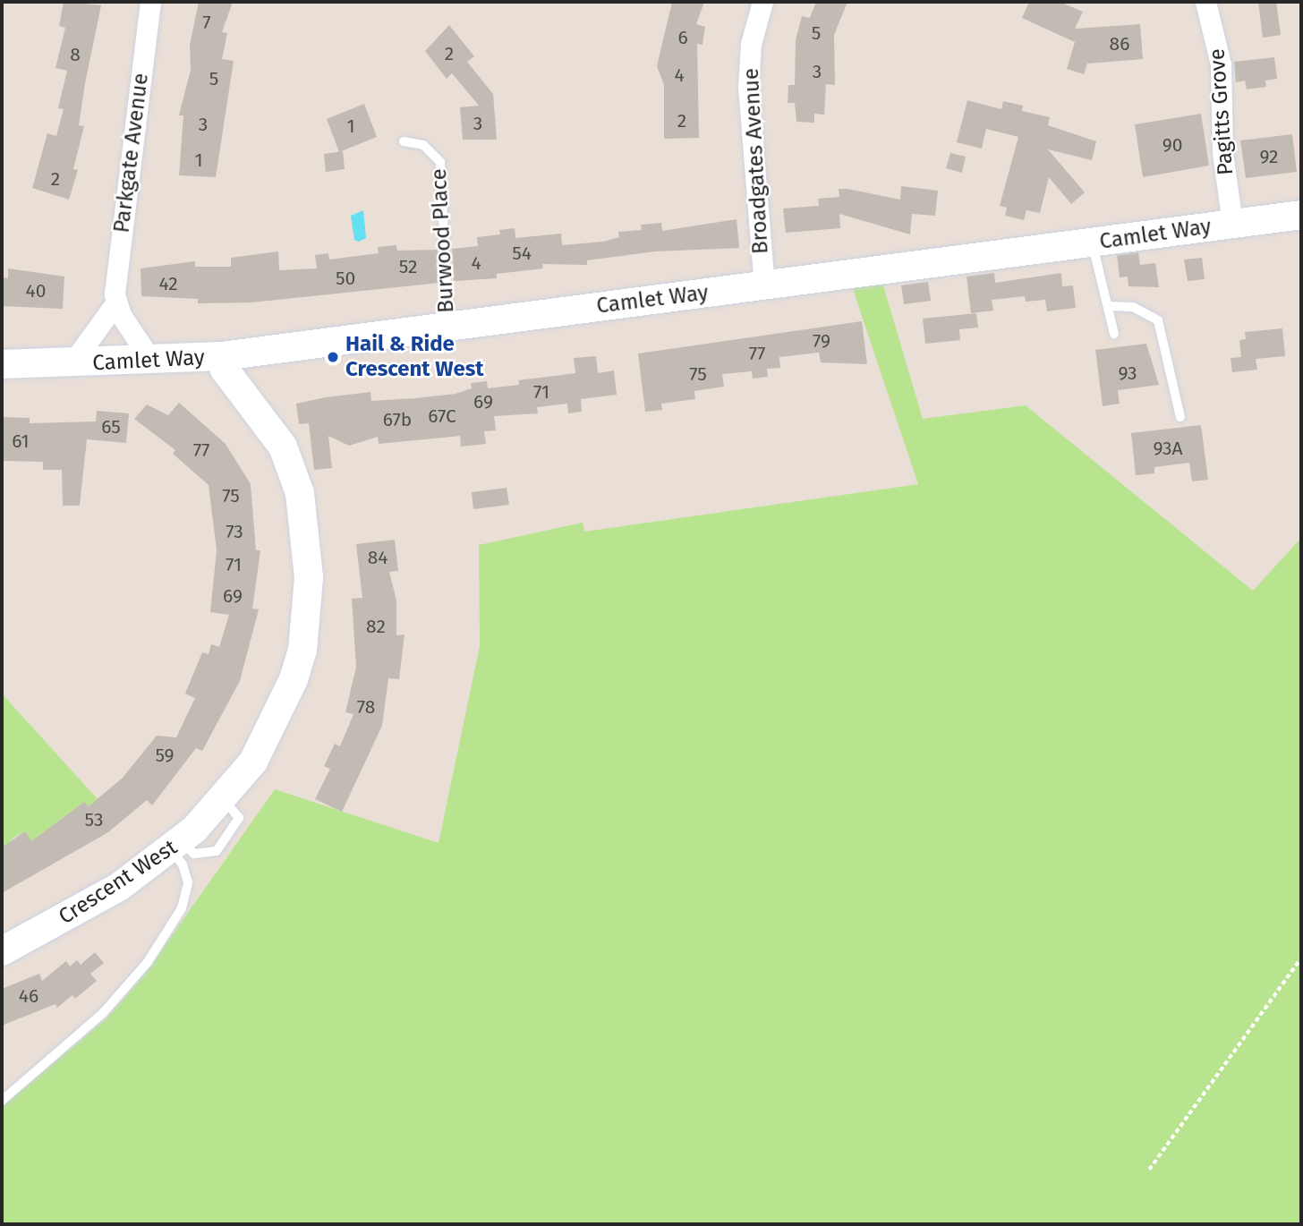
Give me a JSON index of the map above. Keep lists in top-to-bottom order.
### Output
{
  "streets": {
    "street": [
      "Pagitts Grove",
      "Parkgate Avenue",
      "Broadgates Avenue",
      "Camlet Way",
      "Crescent West"
    ],
    "lane": ["Burwood Place"]
  },
  "crossings": [
    ["Pagitts Grove", "Camlet Way"],
    ["Parkgate Avenue", "Camlet Way"],
    ["Broadgates Avenue", "Camlet Way"],
    ["Camlet Way", "Burwood Place"],
    ["Camlet Way", "Crescent West"]
  ],
  "places": ["Hail & Ride Crescent West"],
  "house_numbers": [
    "7",
    "5",
    "6",
    "86",
    "2",
    "8",
    "3",
    "4",
    "5",
    "2",
    "3",
    "3",
    "1",
    "90",
    "92",
    "1",
    "2",
    "54",
    "4",
    "52",
    "50",
    "42",
    "40",
    "79",
    "77",
    "93",
    "75",
    "71",
    "69",
    "67C",
    "67b",
    "65",
    "61",
    "93A",
    "77",
    "75",
    "73",
    "84",
    "71",
    "69",
    "82",
    "78",
    "59",
    "53",
    "46"
  ]
}
